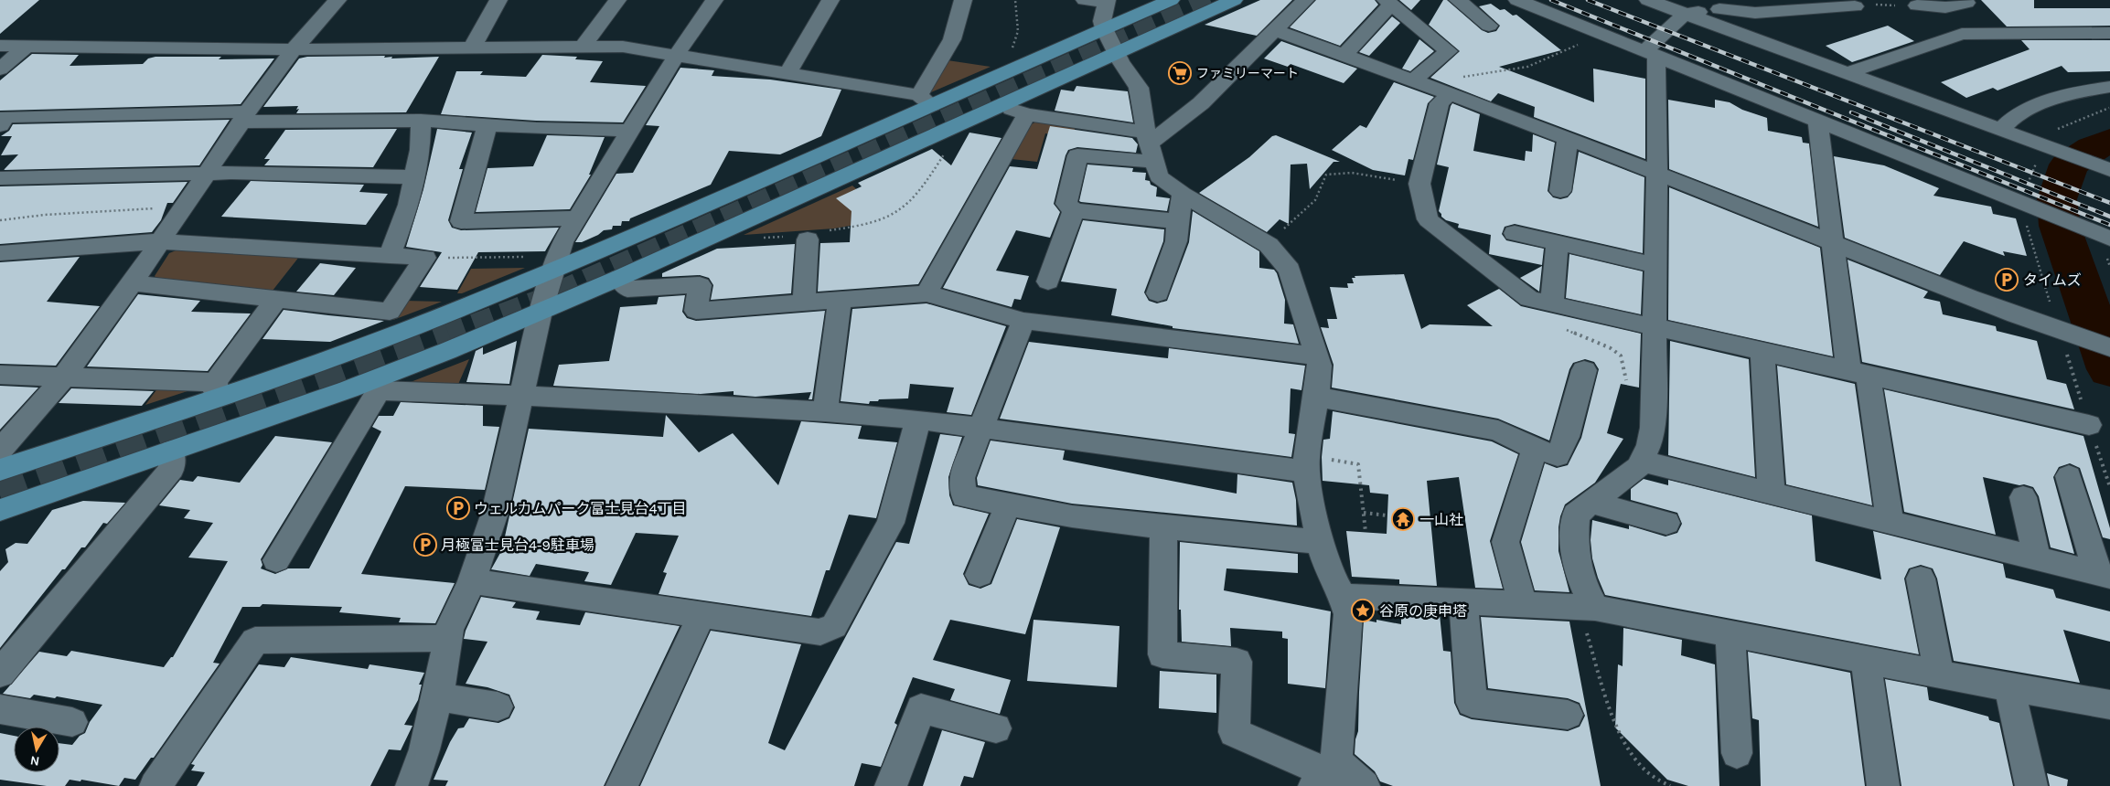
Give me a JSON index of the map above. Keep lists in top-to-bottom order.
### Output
{
  "places": {
    "supermarket": ["ファミリーマート"],
    "parking": ["タイムズ", "ウェルカムパーク富士見台4丁目", "月極富士見台4-9駐車場"],
    "temple": ["一山社"],
    "place": ["谷原の庚申塔"]
  },
  "north": "bottom"
}
